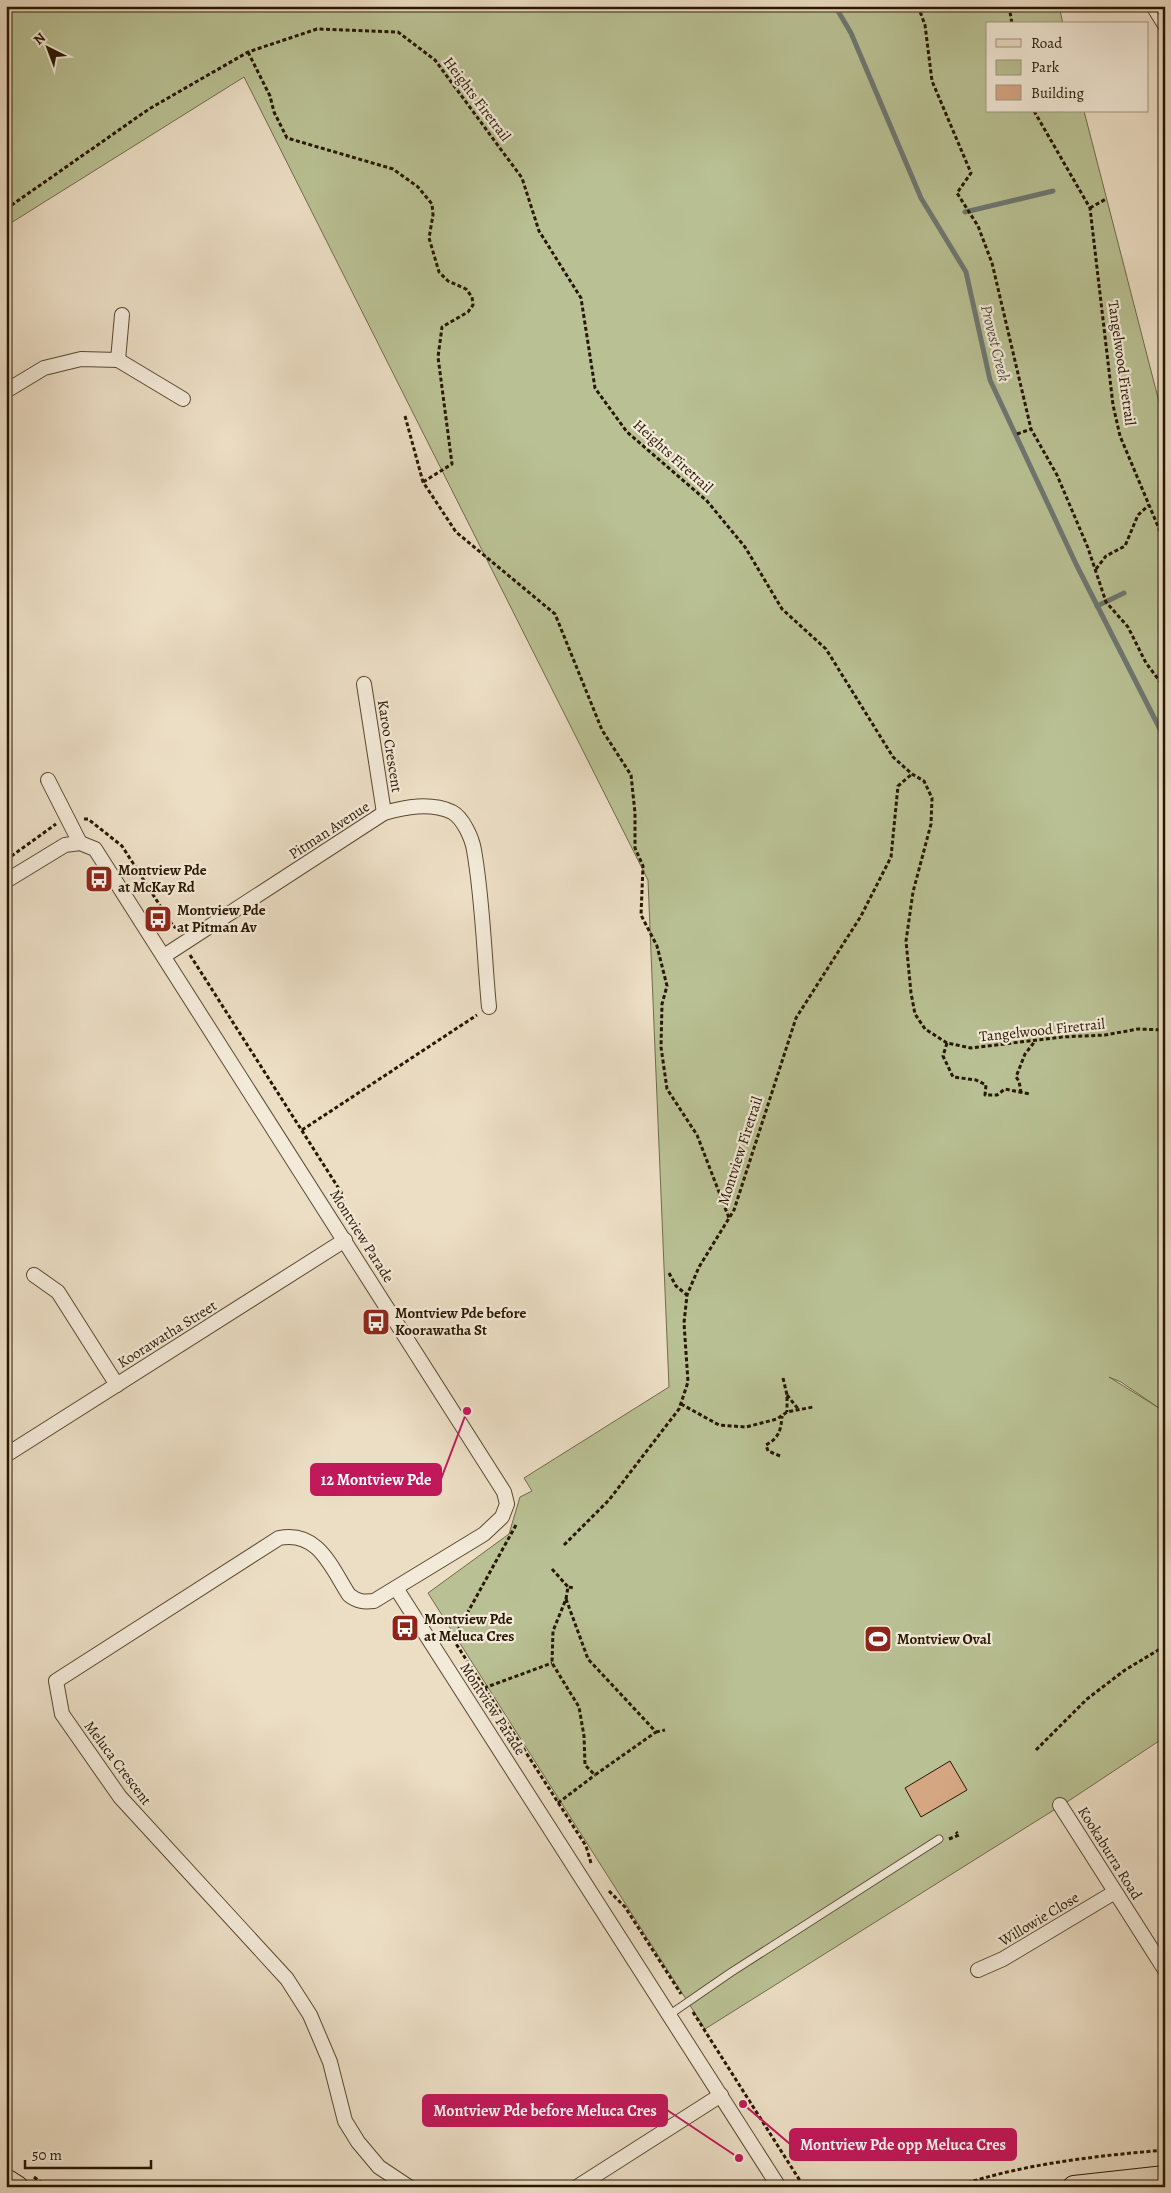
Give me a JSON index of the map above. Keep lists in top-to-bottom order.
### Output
{
  "streets": {
    "street": [
      "Karoo Crescent",
      "Pitman Avenue",
      "Montview Parade",
      "Koorawatha Street",
      "Meluca Crescent",
      "Kookaburra Road",
      "Willowie Close"
    ],
    "path": ["Heights Firetrail", "Tangelwood Firetrail", "Montview Firetrail"]
  },
  "crossings": [
    ["Heights Firetrail", "Tangelwood Firetrail"],
    ["Heights Firetrail", "Montview Firetrail"],
    ["Tangelwood Firetrail", "Montview Firetrail"],
    ["Karoo Crescent", "Pitman Avenue"],
    ["Pitman Avenue", "Montview Parade"],
    ["Montview Parade", "Koorawatha Street"],
    ["Montview Parade", "Meluca Crescent"],
    ["Kookaburra Road", "Willowie Close"]
  ],
  "water": ["Provest Creek"],
  "places": {
    "bus stop": [
      "Montview Pde at McKay Rd",
      "Montview Pde at Pitman Av",
      "Montview Pde before Koorawatha St",
      "Montview Pde at Meluca Cres"
    ],
    "other": ["12 Montview Pde", "Montview Pde opp Meluca Cres", "Montview Pde before Meluca Cres"],
    "sports": ["Montview Oval"]
  },
  "legend": ["Road", "Park", "Building"],
  "scale_bar": "50 m",
  "north": "top left"
}
